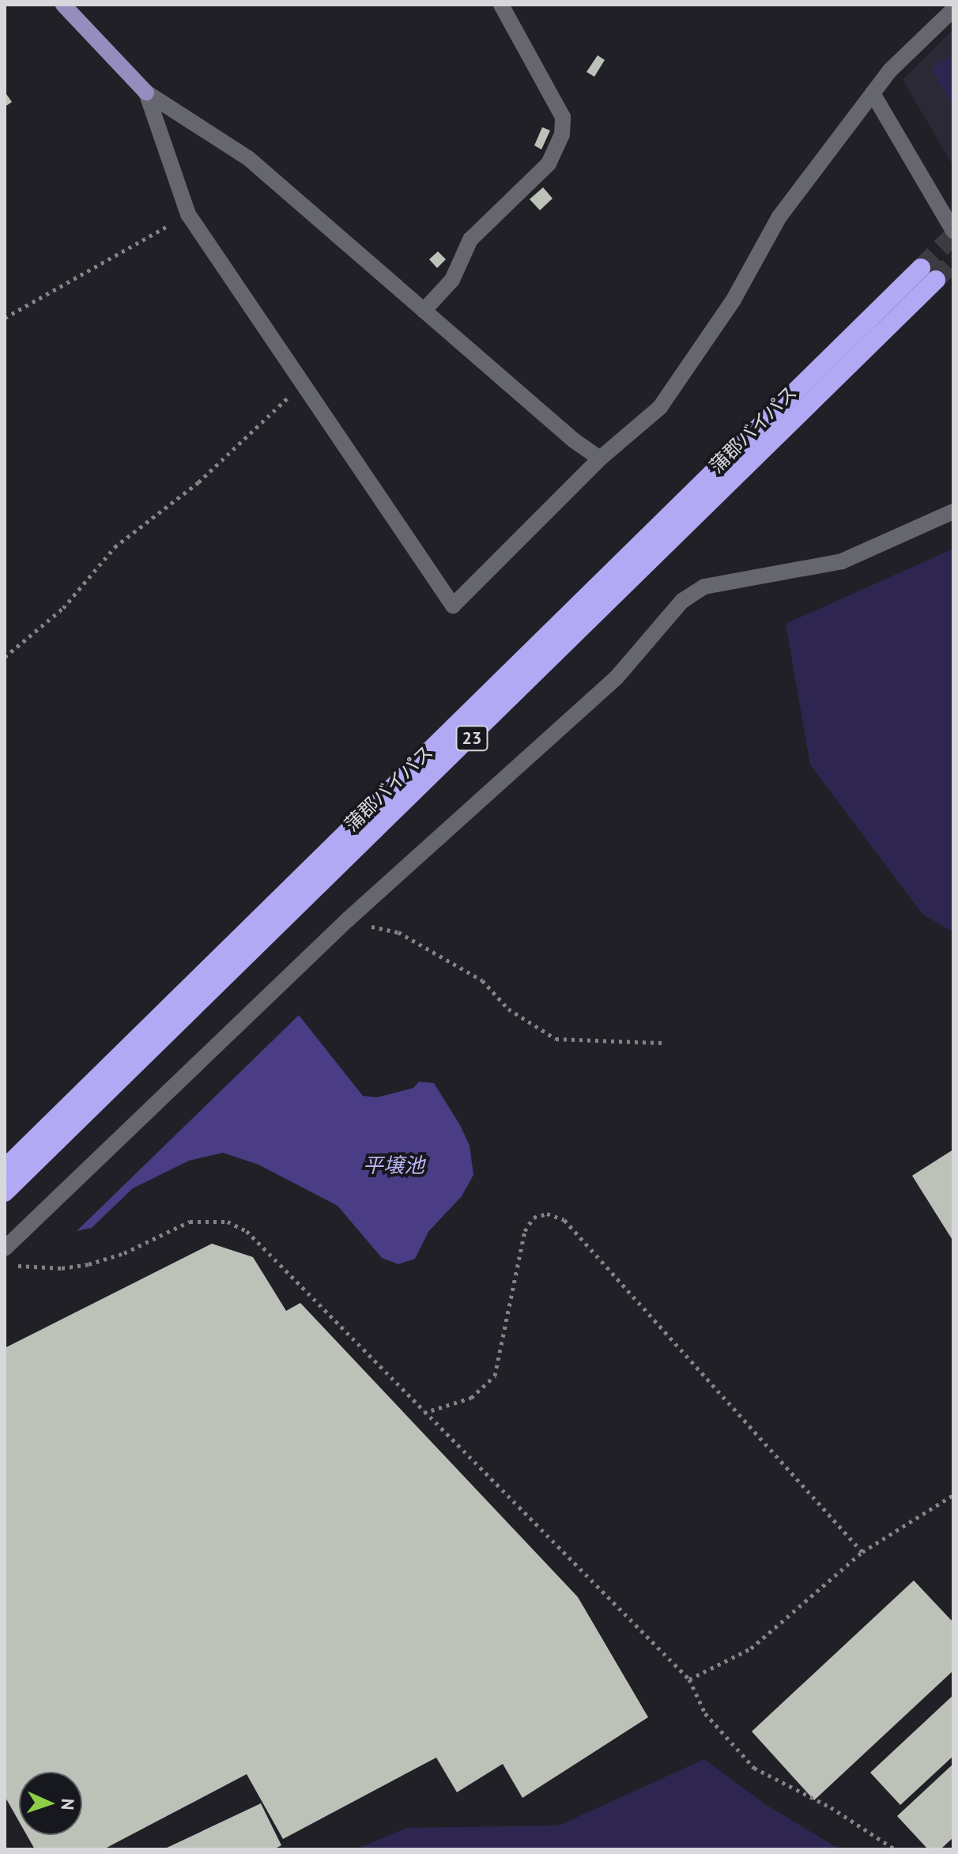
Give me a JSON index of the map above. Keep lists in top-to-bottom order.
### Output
{
  "streets": {
    "highway": ["蒲郡バイパス", "23"]
  },
  "water": ["平壌池"],
  "north": "right"
}
